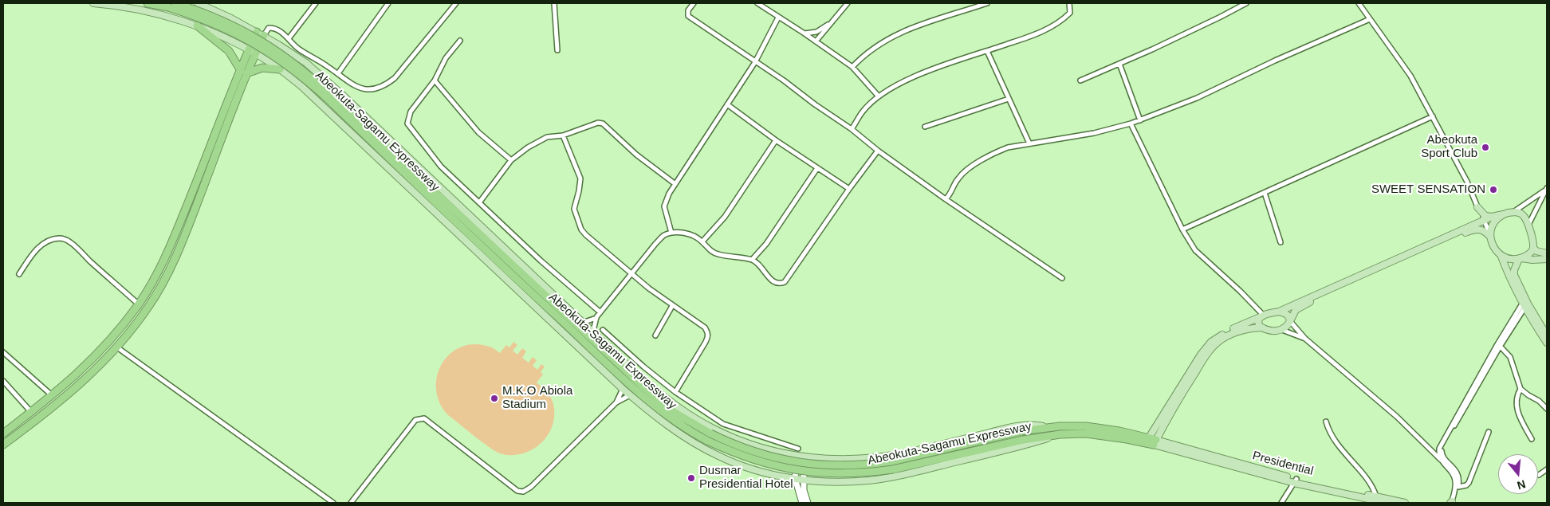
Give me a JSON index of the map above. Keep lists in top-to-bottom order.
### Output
{
  "streets": {
    "highway": ["Abeokuta-Sagamu Expressway"],
    "main road": ["Presidential"]
  },
  "places": [
    "Abeokuta Sport Club",
    "SWEET SENSATION",
    "M.K.O Abiola Stadium",
    "Dusmar Presidential Hotel"
  ],
  "north": "bottom"
}
